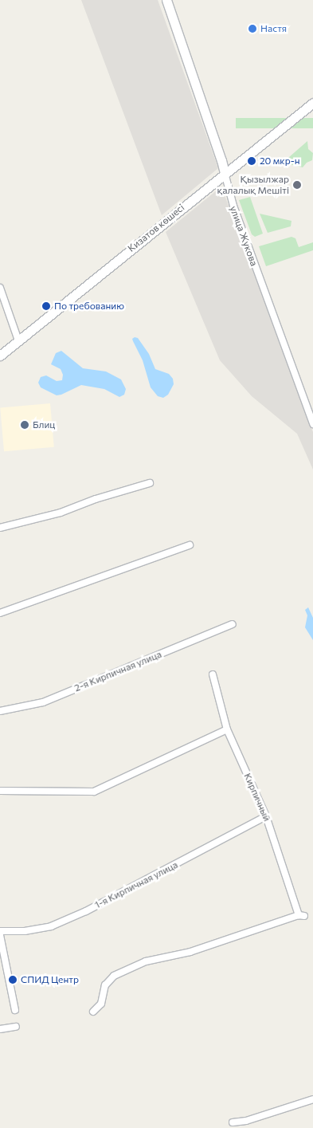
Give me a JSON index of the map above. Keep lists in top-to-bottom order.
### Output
{
  "streets": {
    "main road": ["Кизатов көшесі", "улица Жукова"],
    "street": ["2-я Кирпичная улица", "Кирпичный", "1-я Кирпичная улица"]
  },
  "crossings": [
    ["Кизатов көшесі", "улица Жукова"],
    ["Кирпичный", "1-я Кирпичная улица"]
  ],
  "places": [
    "Настя",
    "20 мкр-н",
    "Қызылжар қалалық Мешіті",
    "По требованию",
    "Блиц",
    "СПИД Центр"
  ]
}
